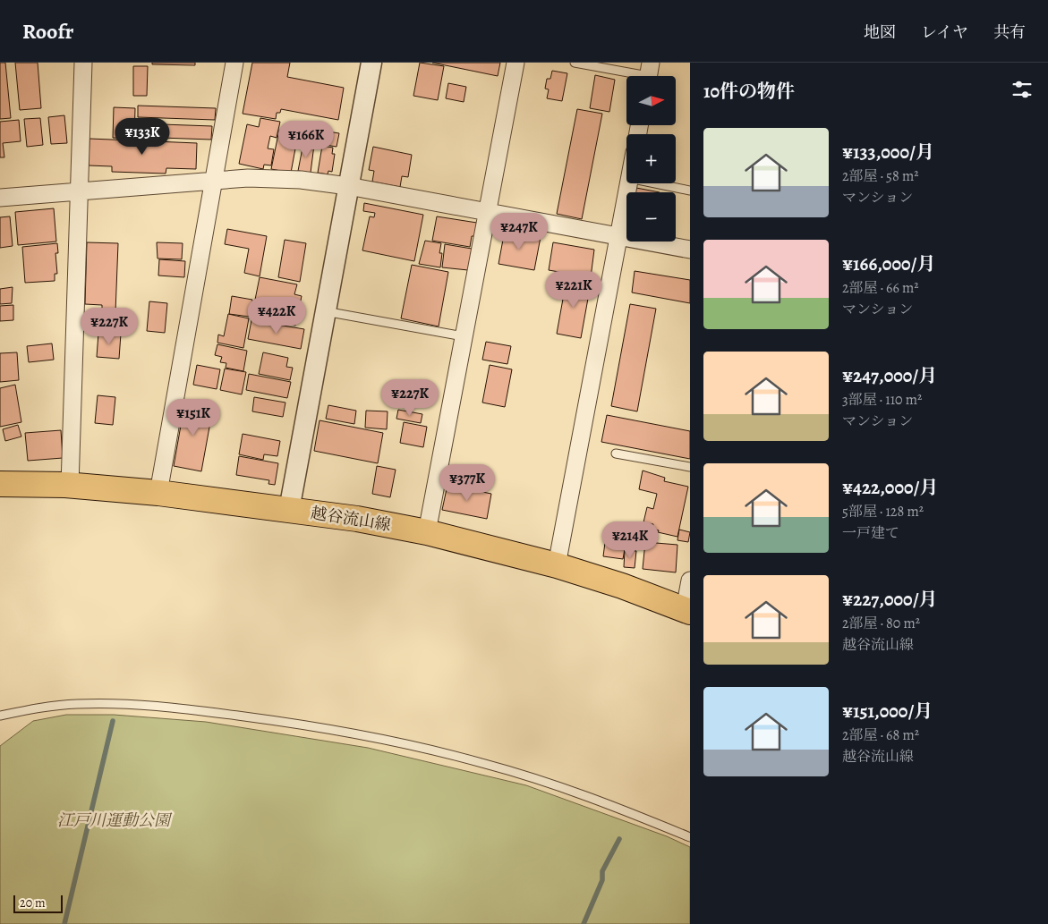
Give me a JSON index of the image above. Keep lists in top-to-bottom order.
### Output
{
  "streets": {
    "main road": ["越谷流山線"]
  },
  "parks": ["江戸川運動公園"],
  "scale_bar": "20 m",
  "north": "right",
  "page": {
    "header": "Roofr",
    "nav": ["地図", "レイヤ", "共有"],
    "heading": "10件の物件",
    "map_buttons": ["+", "−"],
    "list": [
      {
        "name": "¥133,000/月",
        "note": "2部屋 · 58 m² · マンション"
      },
      {
        "name": "¥166,000/月",
        "note": "2部屋 · 66 m² · マンション"
      },
      {
        "name": "¥247,000/月",
        "note": "3部屋 · 110 m² · マンション"
      },
      {
        "name": "¥422,000/月",
        "note": "5部屋 · 128 m² · 一戸建て"
      },
      {
        "name": "¥227,000/月",
        "note": "2部屋 · 80 m² · 越谷流山線"
      },
      {
        "name": "¥151,000/月",
        "note": "2部屋 · 68 m² · 越谷流山線"
      }
    ],
    "price": [
      "¥133K",
      "¥166K",
      "¥247K",
      "¥221K",
      "¥422K",
      "¥227K",
      "¥227K",
      "¥151K",
      "¥377K",
      "¥214K"
    ],
    "scale": "20 m"
  }
}
